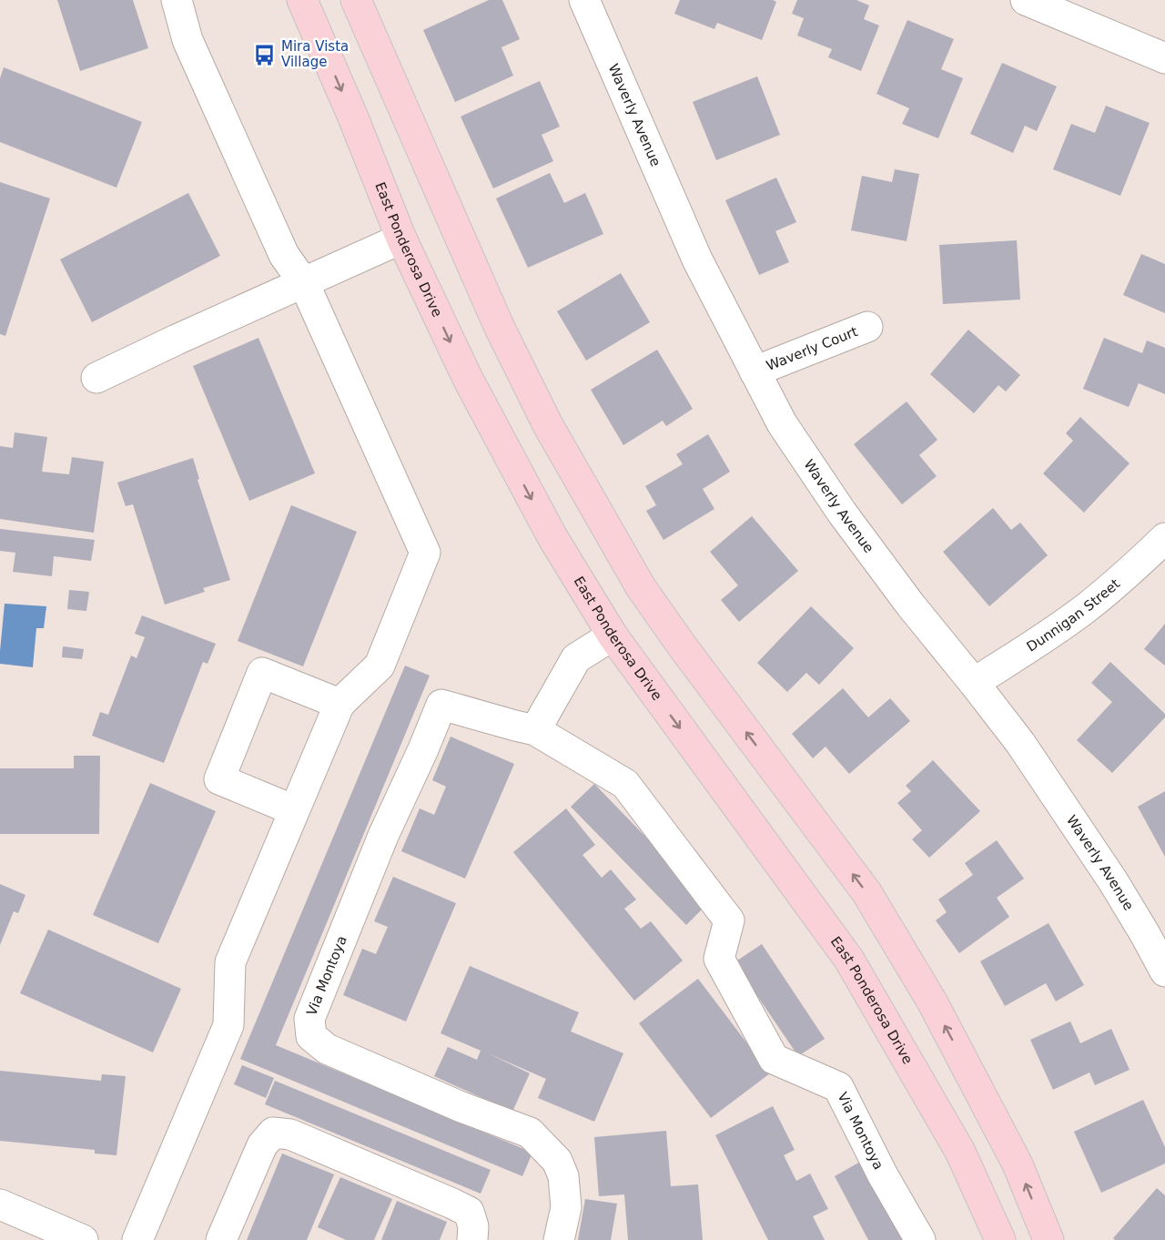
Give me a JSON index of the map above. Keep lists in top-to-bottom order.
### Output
{
  "streets": {
    "main road": ["East Ponderosa Drive"],
    "street": [
      "Waverly Avenue",
      "Waverly Court",
      "Dunnigan Street",
      "Via Montoya"
    ]
  },
  "crossings": [
    ["Waverly Avenue", "Waverly Court"],
    ["Waverly Avenue", "Dunnigan Street"]
  ],
  "places": {
    "bus stop": ["Mira Vista Village"]
  }
}
